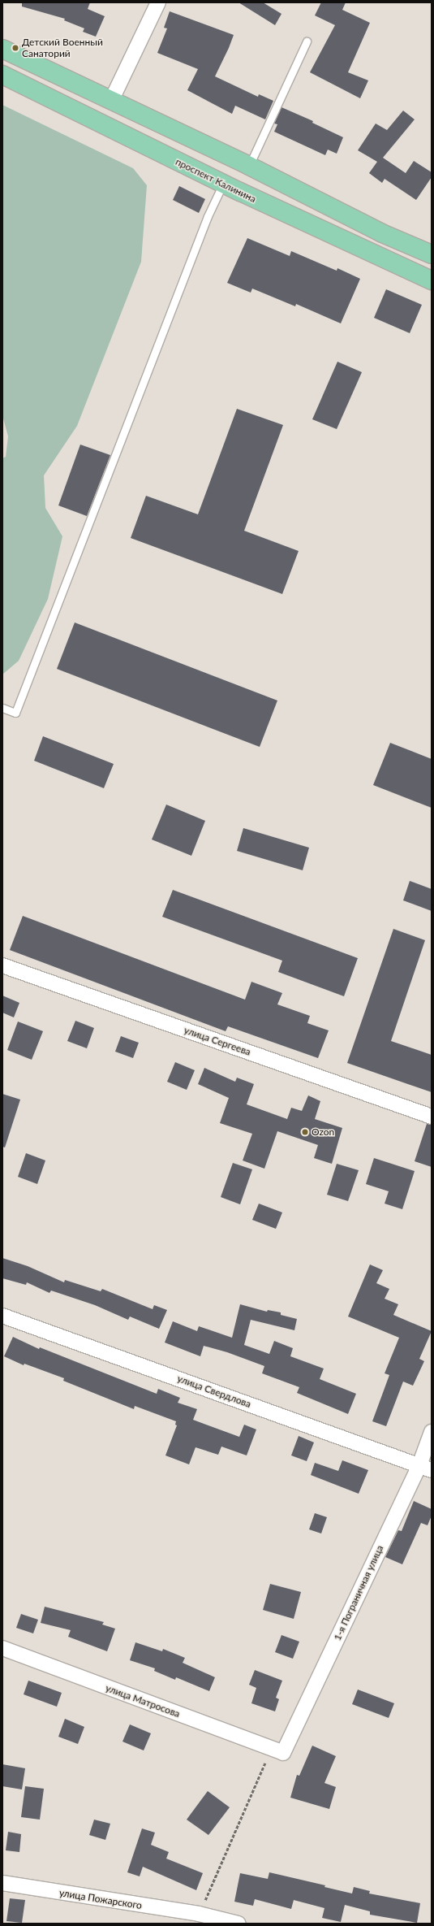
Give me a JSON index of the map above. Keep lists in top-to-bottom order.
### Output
{
  "streets": {
    "main road": ["проспект Калинина"],
    "street": [
      "улица Сергеева",
      "улица Свердлова",
      "1-я Пограничная улица",
      "улица Матросова",
      "улица Пожарского"
    ]
  },
  "crossings": [
    ["улица Свердлова", "1-я Пограничная улица"],
    ["1-я Пограничная улица", "улица Матросова"]
  ],
  "places": ["Детский Военный Санаторий", "Ozon"]
}
